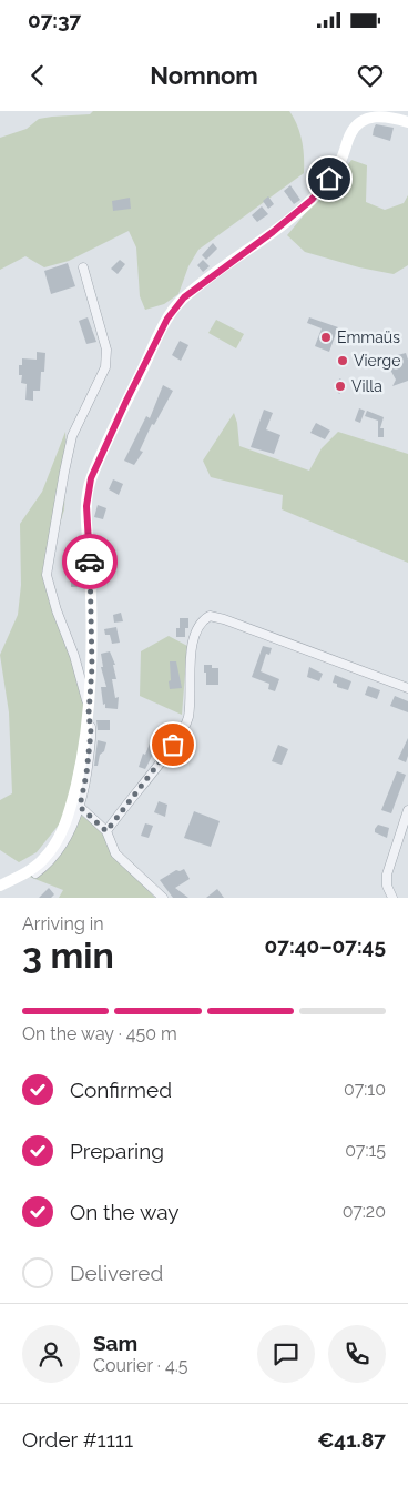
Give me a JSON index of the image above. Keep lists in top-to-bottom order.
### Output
{
  "places": ["Emmaüs", "Vierge", "Villa"],
  "page": {
    "status": "07:37",
    "header": "Nomnom",
    "heading": ["3 min", "Arriving in", "07:40–07:45"],
    "panel": [
      "Sam",
      "Courier · 4.5",
      "Order #1111",
      "€41.87"
    ],
    "bar": "On the way · 450 m",
    "list": [
      ["Confirmed", "07:10"],
      ["Preparing", "07:15"],
      ["On the way", "07:20"],
      "Delivered"
    ]
  }
}
